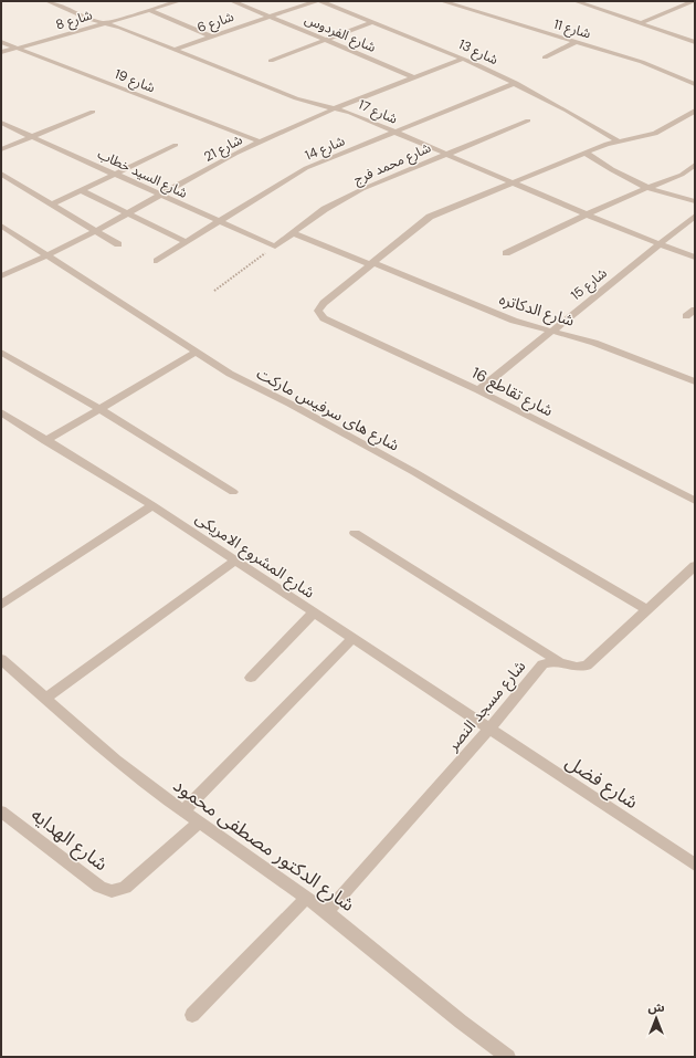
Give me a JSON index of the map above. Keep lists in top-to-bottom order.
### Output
{
  "streets": {
    "street": [
      "شارع 8",
      "شارع 6",
      "شارع 11",
      "شارع الفردوس",
      "شارع 13",
      "شارع 19",
      "شارع 17",
      "شارع 21",
      "شارع 14",
      "شارع محمد فرج",
      "شارع السيد خطاب",
      "شارع 15",
      "شارع الدكاتره",
      "شارع تقاطع 16",
      "شارع هاى سرفيس ماركت",
      "شارع المشروع الامريكى",
      "شارع مسجد النصر",
      "شارع فضل",
      "شارع الهدايه",
      "شارع الدكتور مصطفى محمود"
    ]
  },
  "crossings": [
    ["شارع 8", "شارع 19"],
    ["شارع 8", "شارع 17"],
    ["شارع 6", "شارع الفردوس"],
    ["شارع 6", "شارع 17"],
    ["شارع الفردوس", "شارع 21"],
    ["شارع 13", "شارع 21"],
    ["شارع 13", "شارع 14"],
    ["شارع 19", "شارع 21"],
    ["شارع 17", "شارع 21"],
    ["شارع 17", "شارع 14"],
    ["شارع 17", "شارع محمد فرج"],
    ["شارع 17", "شارع 15"],
    ["شارع 21", "شارع السيد خطاب"],
    ["شارع 21", "شارع هاى سرفيس ماركت"],
    ["شارع 14", "شارع السيد خطاب"],
    ["شارع محمد فرج", "شارع السيد خطاب"],
    ["شارع محمد فرج", "شارع الدكاتره"],
    ["شارع 15", "شارع الدكاتره"],
    ["شارع 15", "شارع تقاطع 16"],
    ["شارع الدكاتره", "شارع تقاطع 16"],
    ["شارع هاى سرفيس ماركت", "شارع مسجد النصر"],
    ["شارع المشروع الامريكى", "شارع مسجد النصر"],
    ["شارع المشروع الامريكى", "شارع فضل"],
    ["شارع مسجد النصر", "شارع فضل"],
    ["شارع مسجد النصر", "شارع الدكتور مصطفى محمود"],
    ["شارع الهدايه", "شارع الدكتور مصطفى محمود"]
  ],
  "north": "top"
}
